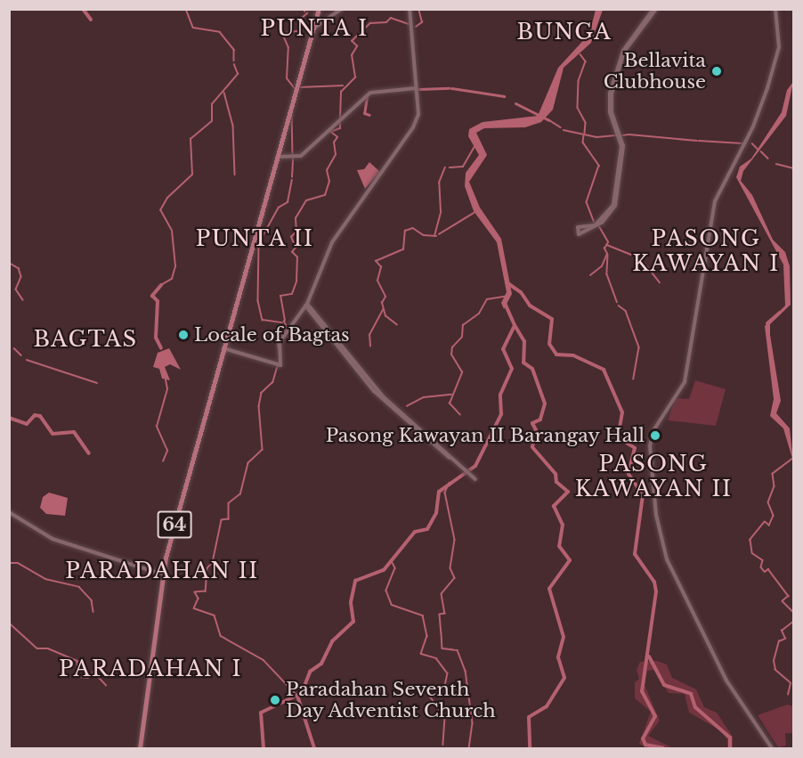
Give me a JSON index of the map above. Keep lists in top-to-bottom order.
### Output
{
  "streets": {
    "main road": ["64"]
  },
  "districts": [
    "PUNTA I",
    "BUNGA",
    "PUNTA II",
    "PASONG KAWAYAN I",
    "BAGTAS",
    "PASONG KAWAYAN II",
    "PARADAHAN II",
    "PARADAHAN I"
  ],
  "places": [
    "Bellavita Clubhouse",
    "Locale of Bagtas",
    "Pasong Kawayan II Barangay Hall",
    "Paradahan Seventh Day Adventist Church"
  ]
}
